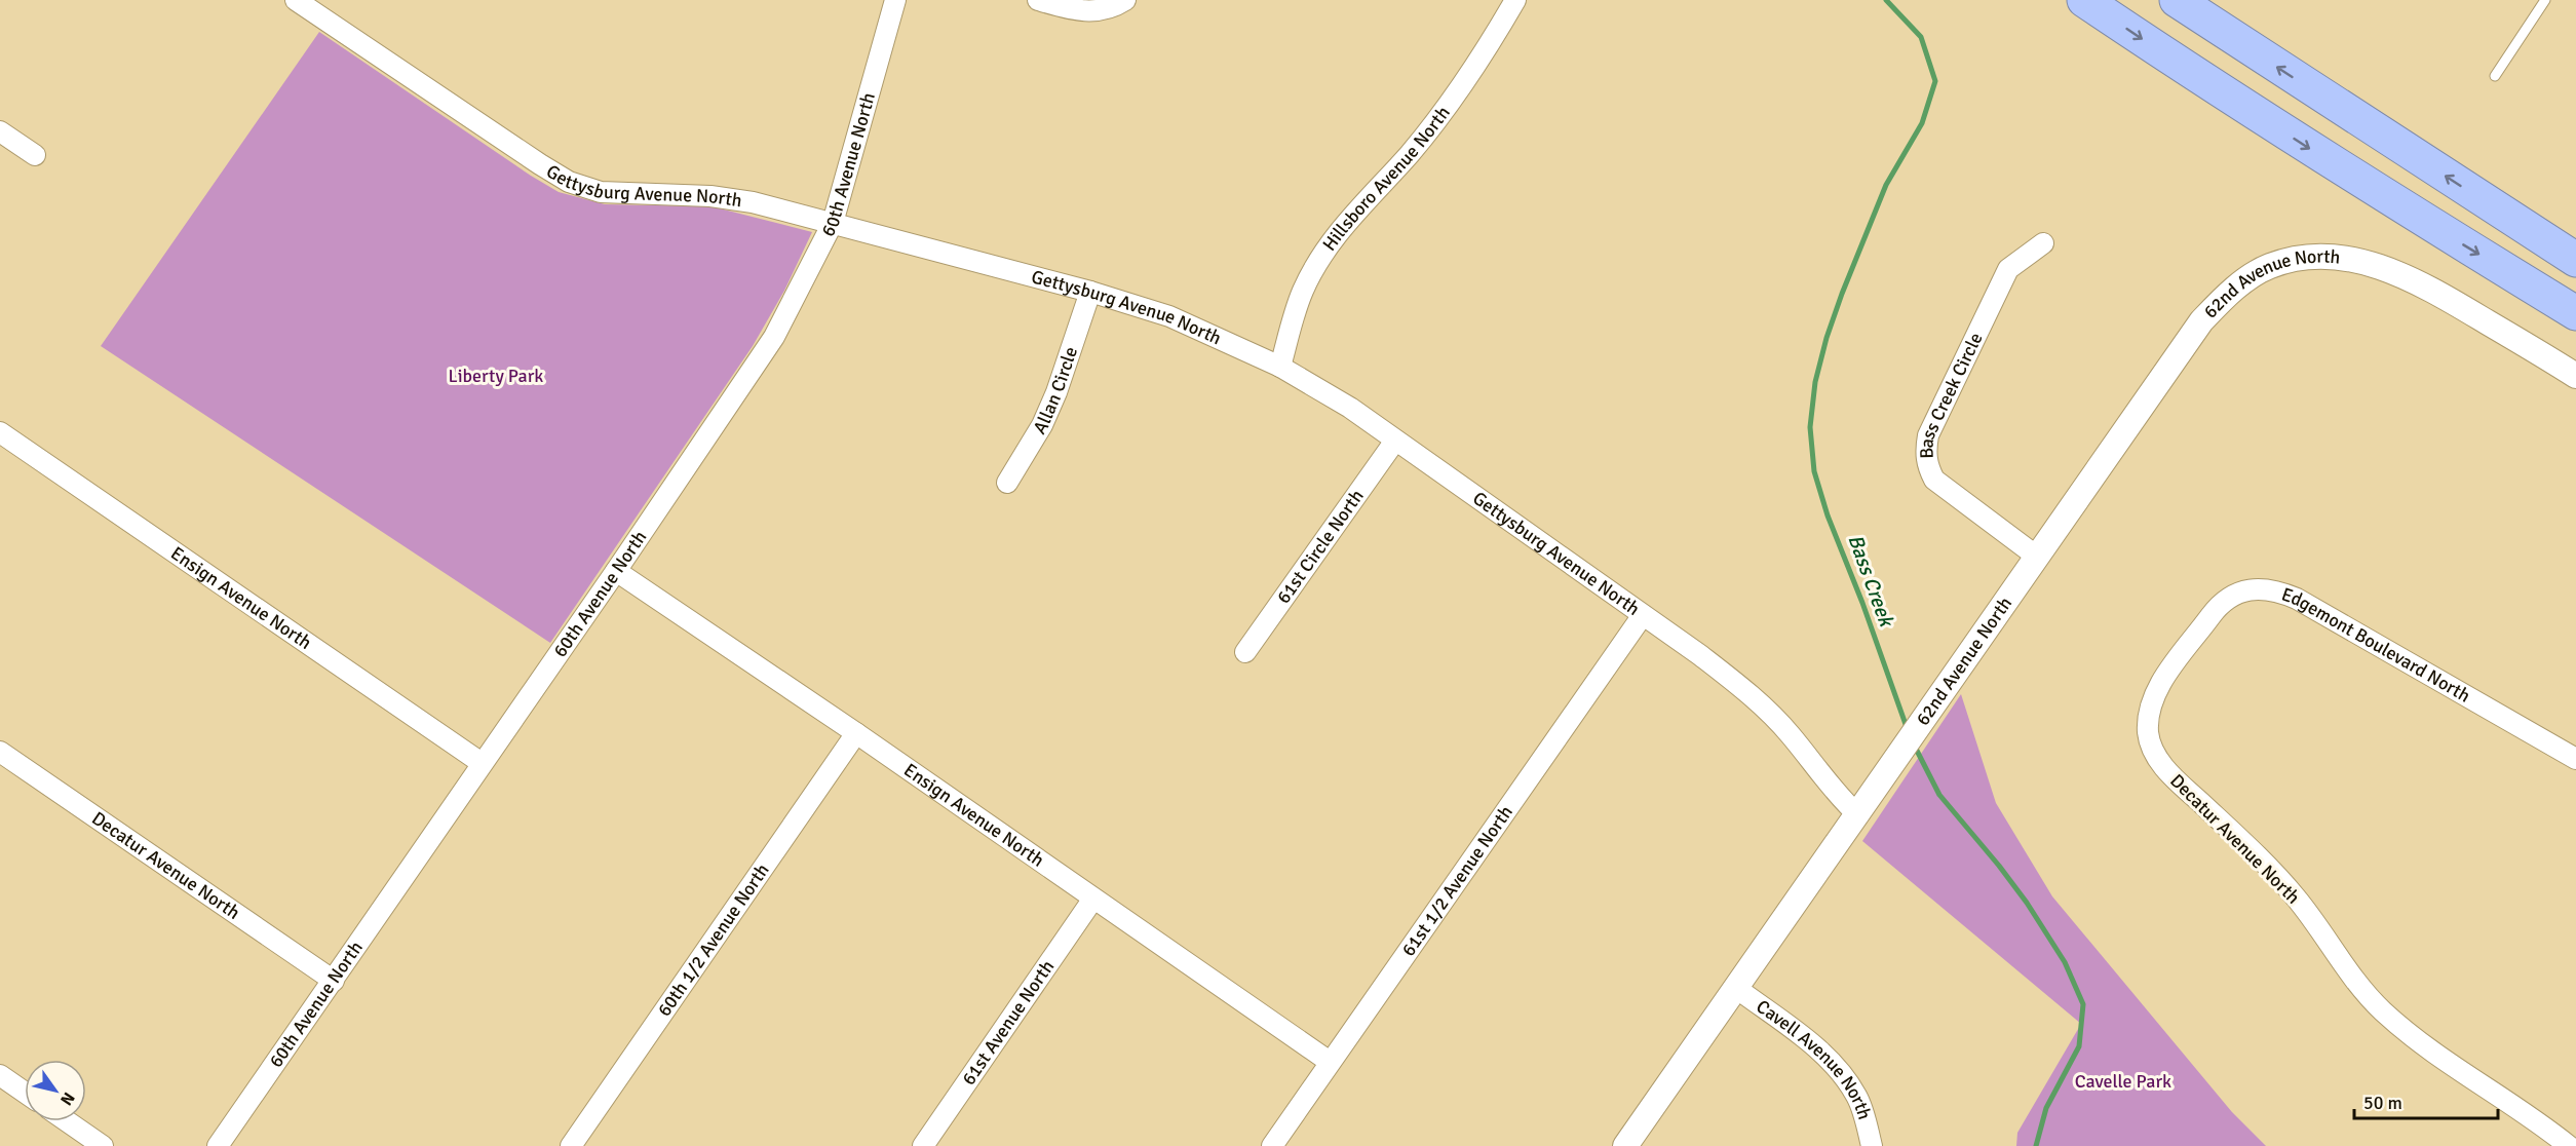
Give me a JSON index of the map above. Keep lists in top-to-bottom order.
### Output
{
  "streets": {
    "street": [
      "60th Avenue North",
      "Hillsboro Avenue North",
      "Gettysburg Avenue North",
      "62nd Avenue North",
      "Allan Circle",
      "Bass Creek Circle",
      "61st Circle North",
      "Ensign Avenue North",
      "Edgemont Boulevard North",
      "Decatur Avenue North",
      "61st 1/2 Avenue North",
      "60th 1/2 Avenue North",
      "61st Avenue North",
      "Cavell Avenue North"
    ]
  },
  "crossings": [
    ["60th Avenue North", "Gettysburg Avenue North"],
    ["60th Avenue North", "Ensign Avenue North"],
    ["60th Avenue North", "Decatur Avenue North"],
    ["Hillsboro Avenue North", "Gettysburg Avenue North"],
    ["Gettysburg Avenue North", "62nd Avenue North"],
    ["Gettysburg Avenue North", "Allan Circle"],
    ["Gettysburg Avenue North", "61st Circle North"],
    ["Gettysburg Avenue North", "61st 1/2 Avenue North"],
    ["62nd Avenue North", "Bass Creek Circle"],
    ["62nd Avenue North", "Cavell Avenue North"],
    ["Ensign Avenue North", "61st 1/2 Avenue North"],
    ["Ensign Avenue North", "60th 1/2 Avenue North"],
    ["Ensign Avenue North", "61st Avenue North"],
    ["Edgemont Boulevard North", "Decatur Avenue North"]
  ],
  "water": ["Bass Creek"],
  "parks": ["Liberty Park", "Cavelle Park"],
  "scale_bar": "50 m",
  "north": "bottom right"
}
